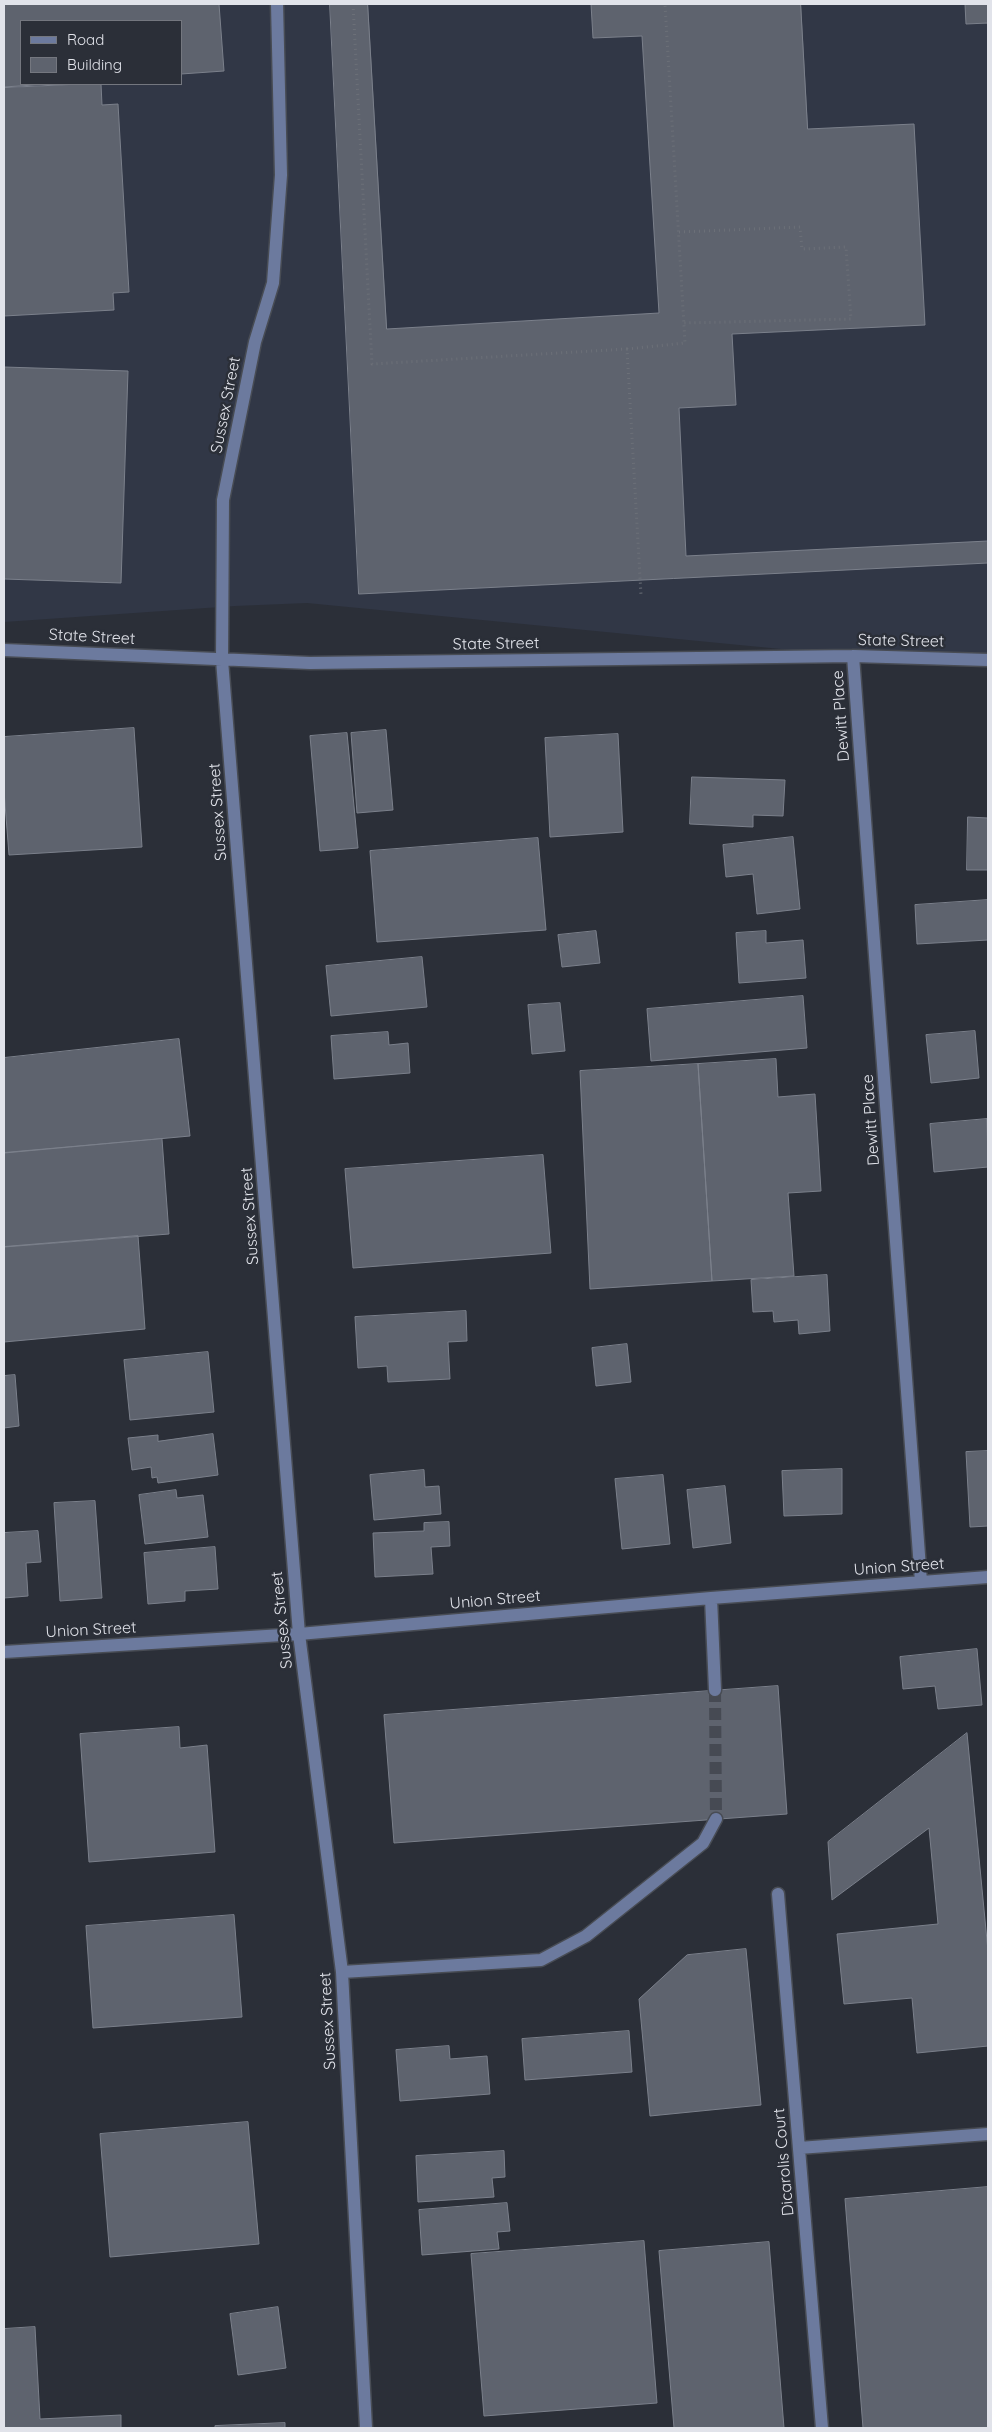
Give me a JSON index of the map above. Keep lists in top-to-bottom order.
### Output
{
  "streets": {
    "street": [
      "Sussex Street",
      "State Street",
      "Dewitt Place",
      "Union Street",
      "Dicarolis Court"
    ]
  },
  "crossings": [
    ["Sussex Street", "State Street"],
    ["Sussex Street", "Union Street"],
    ["State Street", "Dewitt Place"],
    ["Dewitt Place", "Union Street"]
  ],
  "legend": ["Road", "Building"]
}
